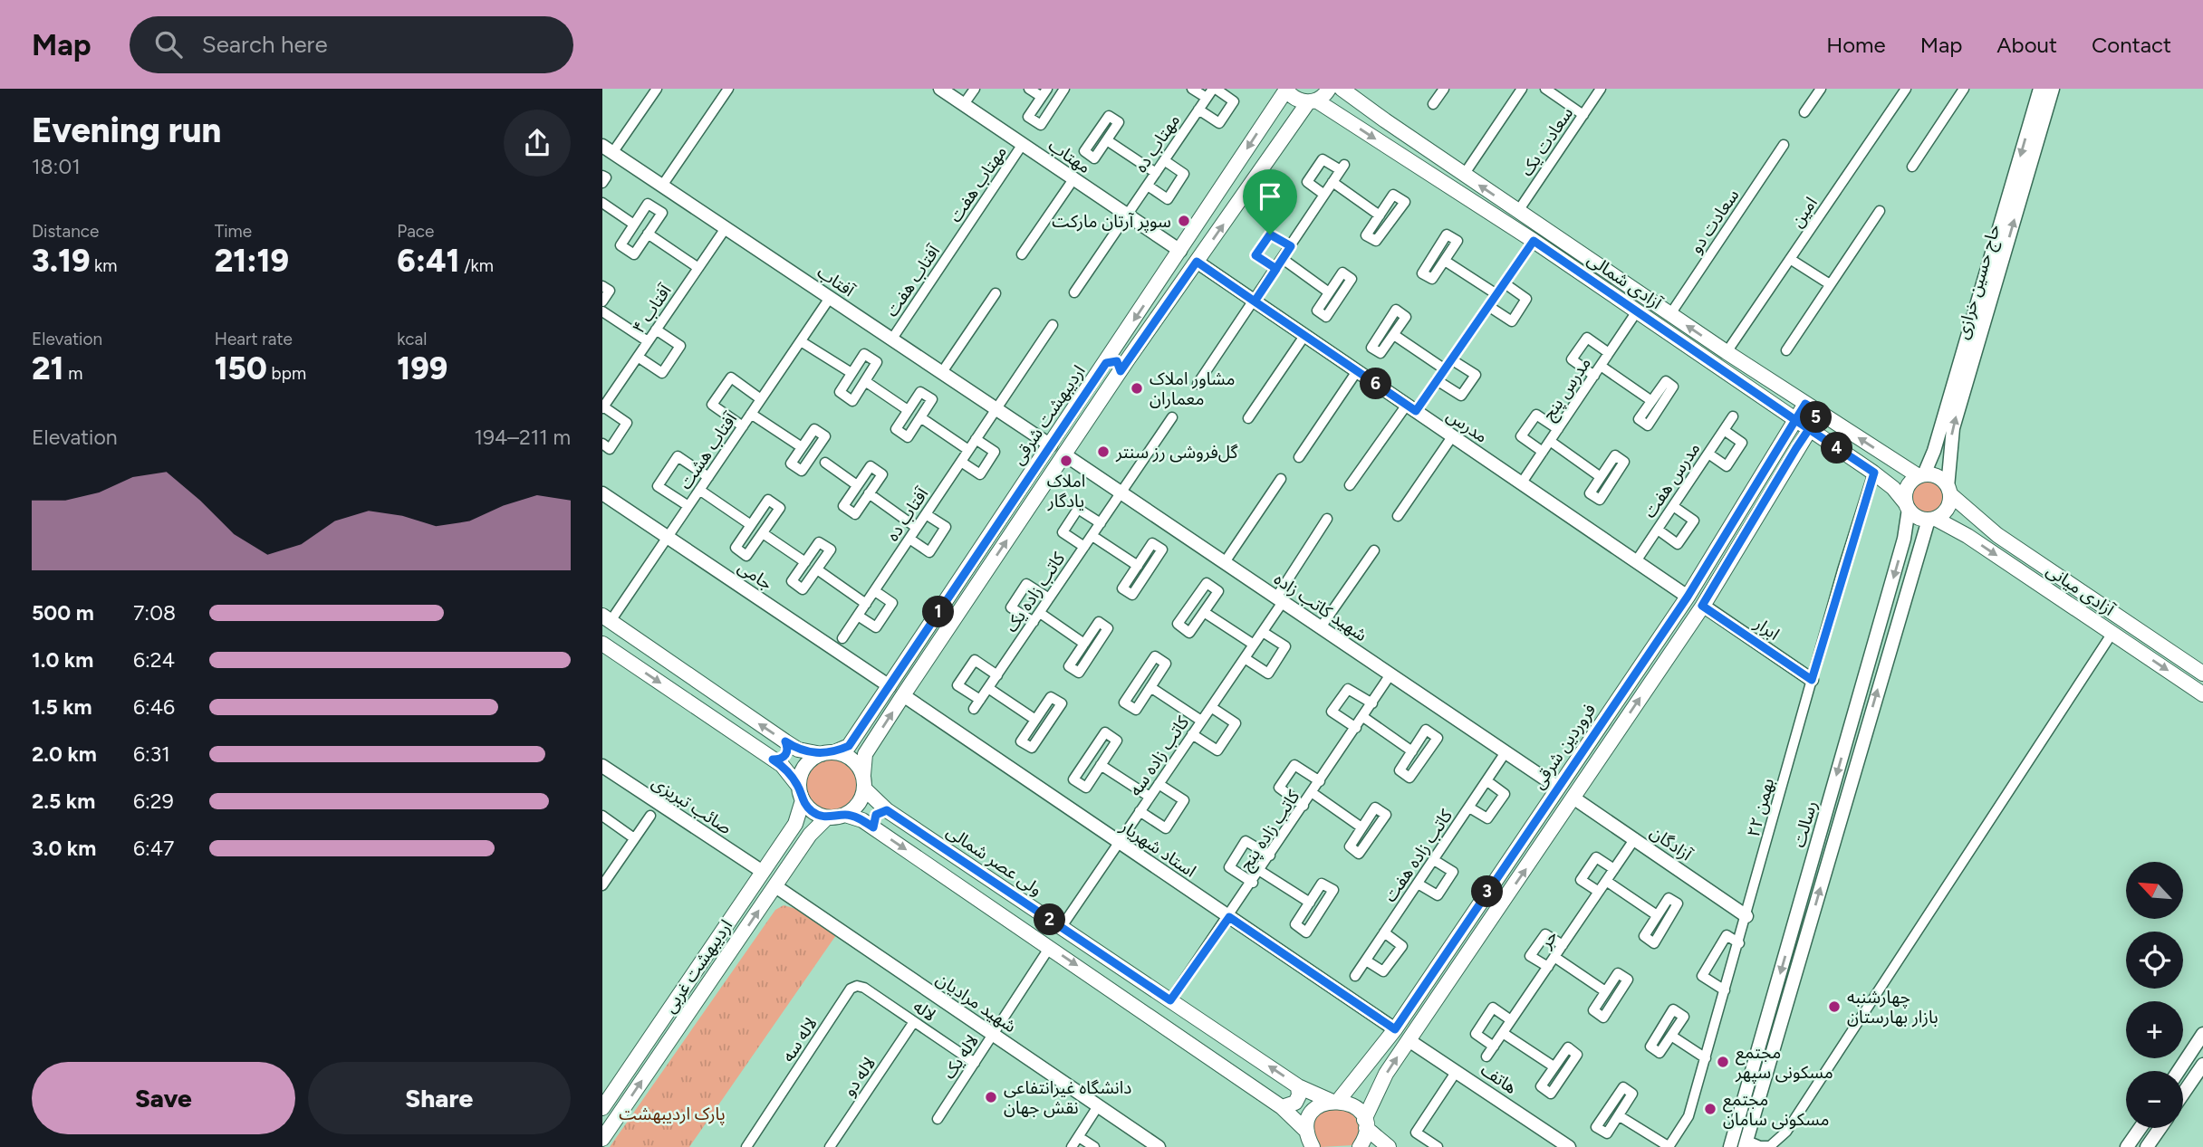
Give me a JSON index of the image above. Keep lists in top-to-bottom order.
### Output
{
  "streets": {
    "main road": [
      "آزادی شمالی",
      "اردیبهشت شرقی",
      "آزادی میانی",
      "فروردین شرقی",
      "ولی عصر شمالی",
      "اردیبهشت غربی"
    ],
    "street": [
      "سعادت یک",
      "مهتاب ده",
      "مهتاب",
      "مهتاب هفت",
      "امین",
      "سعادت دو",
      "آفتاب",
      "آفتاب هفت",
      "حاج حسین خرازی",
      "آفتاب ۴",
      "مدرس پنج",
      "مدرس",
      "آفتاب هشت",
      "مدرس هفت",
      "آفتاب ده",
      "جامی",
      "کاتب زاده یک",
      "شهید کاتب زاده",
      "ابرار",
      "کاتب زاده سه",
      "صائب تبریزی",
      "۲۲ بهمن",
      "رسالت",
      "کاتب زاده پنج",
      "آزادگان",
      "استاد شهریار",
      "کاتب زاده هفت",
      "حر",
      "شهید مرادیان",
      "لاله",
      "لاله سه",
      "لاله یک",
      "لاله دو",
      "هاتف"
    ]
  },
  "crossings": [
    ["سعادت یک", "آزادی شمالی"],
    ["مهتاب ده", "مهتاب"],
    ["مهتاب", "مهتاب هفت"],
    ["مهتاب", "اردیبهشت شرقی"],
    ["مهتاب هفت", "آفتاب هفت"],
    ["امین", "آزادی شمالی"],
    ["سعادت دو", "آزادی شمالی"],
    ["آفتاب", "آفتاب هفت"],
    ["آفتاب", "آفتاب ۴"],
    ["آفتاب", "اردیبهشت شرقی"],
    ["آفتاب", "آفتاب هشت"],
    ["آفتاب", "آفتاب ده"],
    ["آزادی شمالی", "حاج حسین خرازی"],
    ["آزادی شمالی", "مدرس پنج"],
    ["آزادی شمالی", "اردیبهشت شرقی"],
    ["آزادی شمالی", "آزادی میانی"],
    ["آزادی شمالی", "فروردین شرقی"],
    ["آزادی شمالی", "۲۲ بهمن"],
    ["آزادی شمالی", "رسالت"],
    ["حاج حسین خرازی", "آزادی میانی"],
    ["حاج حسین خرازی", "رسالت"],
    ["مدرس پنج", "مدرس"],
    ["اردیبهشت شرقی", "مدرس"],
    ["اردیبهشت شرقی", "جامی"],
    ["اردیبهشت شرقی", "شهید کاتب زاده"],
    ["اردیبهشت شرقی", "استاد شهریار"],
    ["اردیبهشت شرقی", "ولی عصر شمالی"],
    ["اردیبهشت شرقی", "اردیبهشت غربی"],
    ["مدرس", "مدرس هفت"],
    ["مدرس", "فروردین شرقی"],
    ["آفتاب هشت", "جامی"],
    ["آزادی میانی", "رسالت"],
    ["کاتب زاده یک", "شهید کاتب زاده"],
    ["شهید کاتب زاده", "فروردین شرقی"],
    ["شهید کاتب زاده", "کاتب زاده سه"],
    ["شهید کاتب زاده", "کاتب زاده پنج"],
    ["شهید کاتب زاده", "کاتب زاده هفت"],
    ["ابرار", "۲۲ بهمن"],
    ["فروردین شرقی", "استاد شهریار"],
    ["فروردین شرقی", "ولی عصر شمالی"],
    ["کاتب زاده سه", "استاد شهریار"],
    ["کاتب زاده سه", "ولی عصر شمالی"],
    ["صائب تبریزی", "اردیبهشت غربی"],
    ["۲۲ بهمن", "آزادگان"],
    ["کاتب زاده پنج", "استاد شهریار"],
    ["کاتب زاده پنج", "ولی عصر شمالی"],
    ["آزادگان", "حر"],
    ["ولی عصر شمالی", "اردیبهشت غربی"],
    ["اردیبهشت غربی", "شهید مرادیان"],
    ["شهید مرادیان", "لاله یک"],
    ["لاله", "لاله سه"],
    ["لاله", "لاله یک"],
    ["لاله", "لاله دو"]
  ],
  "parks": ["پارک اردیبهشت"],
  "places": [
    "سوپر آرتان مارکت",
    "مشاور املاک معماران",
    "گل‌فروشی رز سنتر",
    "املاک یادگار",
    "چهارشنبه بازار بهارستان",
    "مجتمع مسکونی سپهر",
    "دانشگاه غیرانتفاعی نقش جهان",
    "مجتمع مسکونی سامان"
  ],
  "north": "top left",
  "page": {
    "header": "Map",
    "search": "Search here",
    "nav": [
      "Home",
      "Map",
      "About",
      "Contact"
    ],
    "heading": ["Evening run", "18:01"],
    "stats": [
      ["Distance", "3.19 km"],
      ["Time", "21:19"],
      ["Pace", "6:41 /km"],
      ["Elevation", "21 m"],
      ["Heart rate", "150 bpm"],
      ["kcal", "199"]
    ],
    "pins": [
      "6",
      "5",
      "4",
      "1",
      "3",
      "2"
    ],
    "chart": ["Elevation", "194–211 m"],
    "list": [
      {
        "name": "500 m",
        "note": "7:08"
      },
      {
        "name": "1.0 km",
        "note": "6:24"
      },
      {
        "name": "1.5 km",
        "note": "6:46"
      },
      {
        "name": "2.0 km",
        "note": "6:31"
      },
      {
        "name": "2.5 km",
        "note": "6:29"
      },
      {
        "name": "3.0 km",
        "note": "6:47"
      }
    ],
    "map_buttons": ["+", "−"],
    "buttons": ["Save", "Share"]
  }
}
